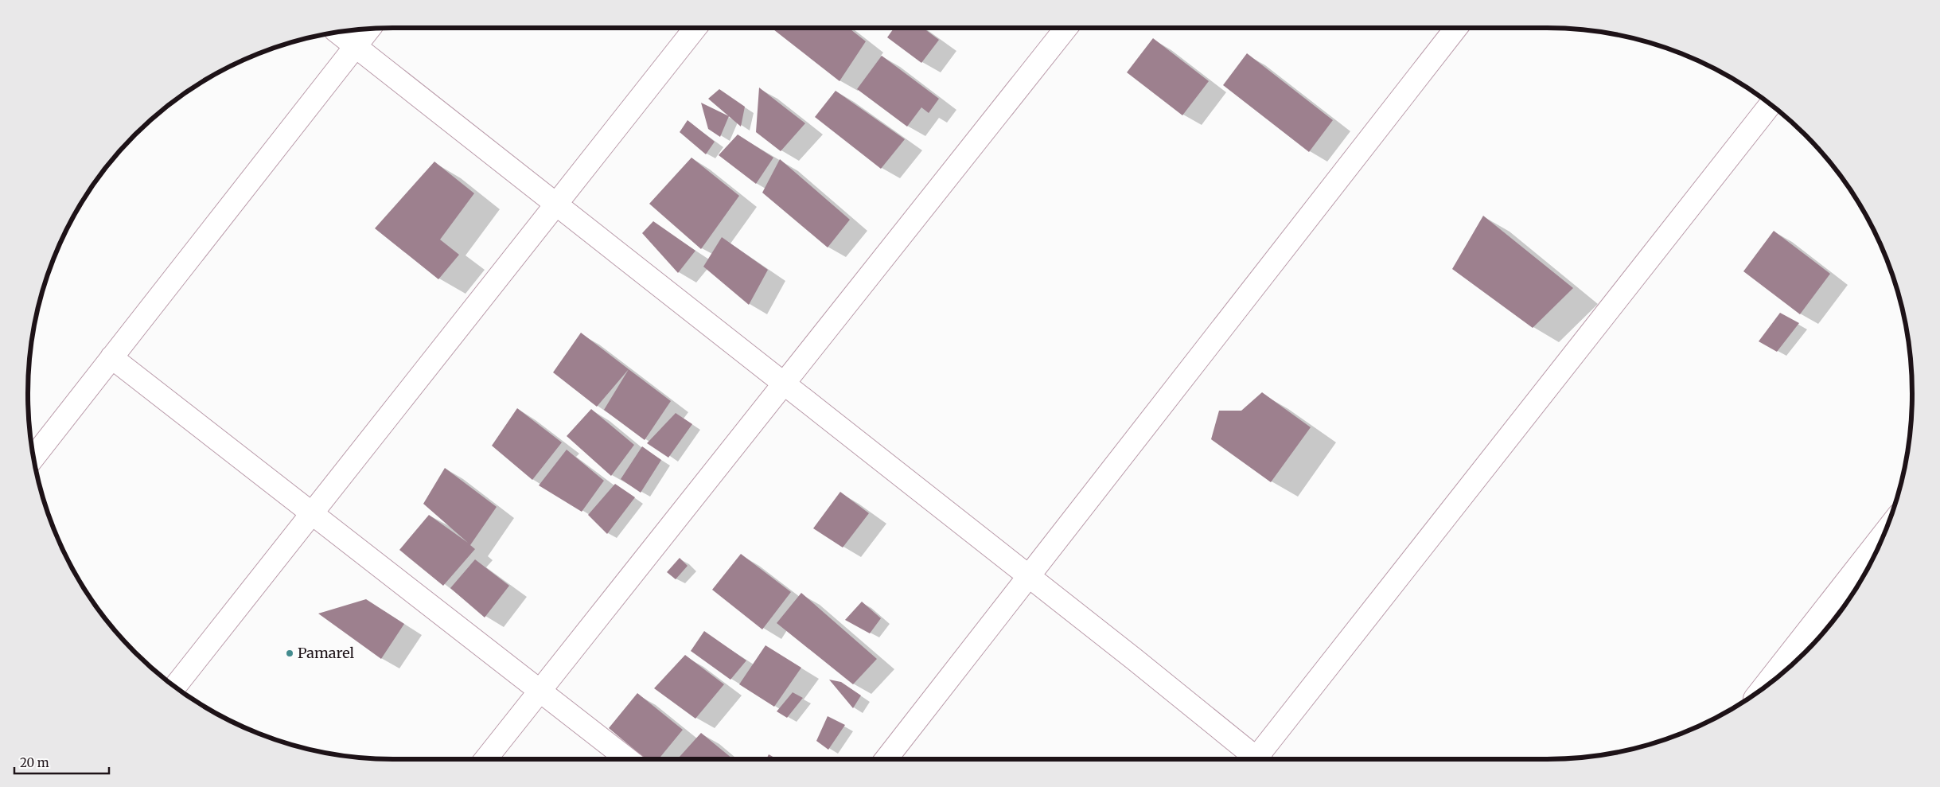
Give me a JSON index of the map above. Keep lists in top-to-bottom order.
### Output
{
  "places": ["Pamarel"],
  "scale_bar": "20 m"
}
